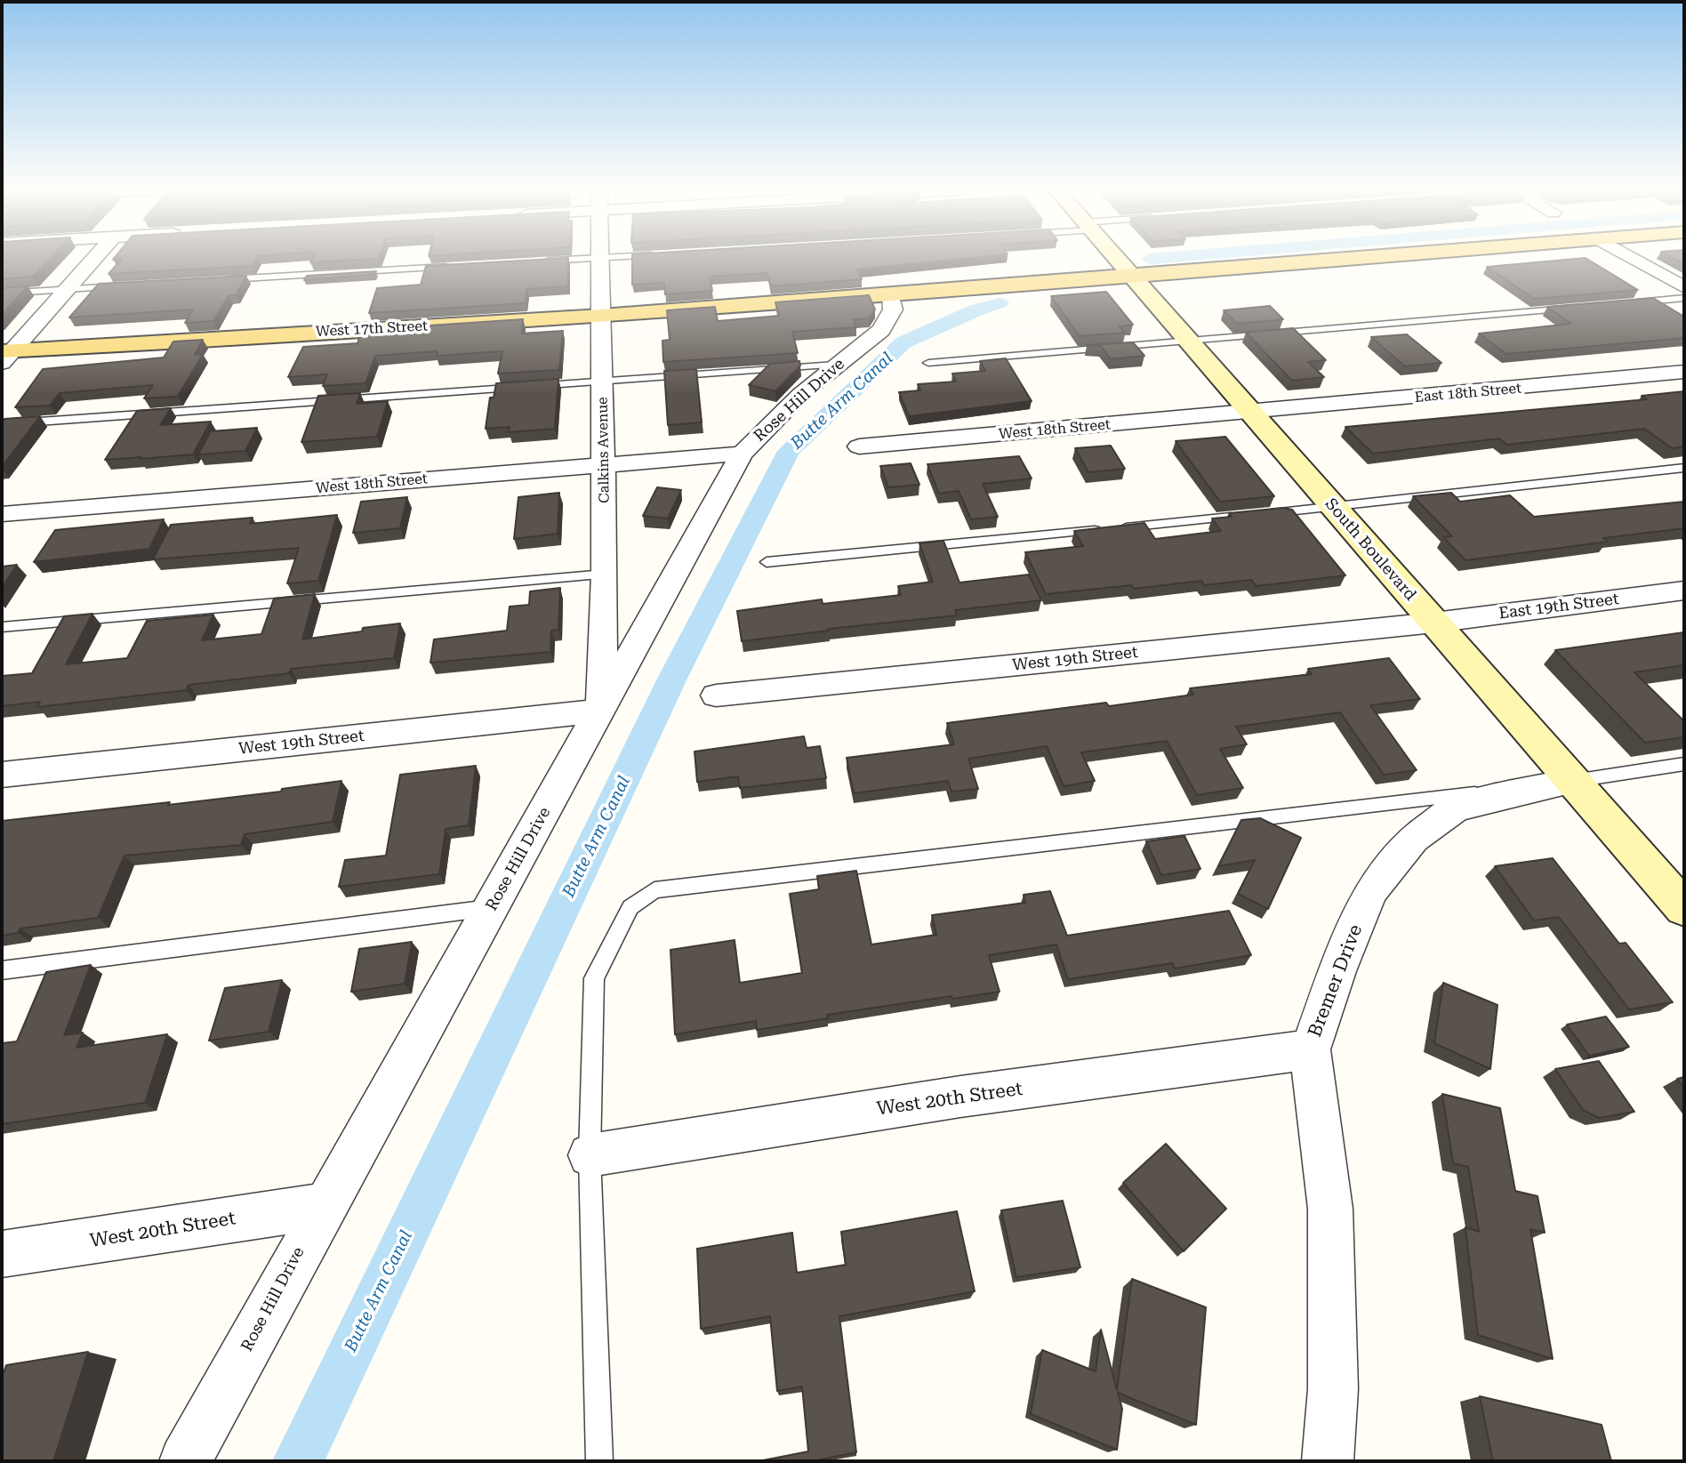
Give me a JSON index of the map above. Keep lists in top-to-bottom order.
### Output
{
  "streets": {
    "main road": ["West 17th Street"],
    "street": [
      "East 18th Street",
      "Rose Hill Drive",
      "West 18th Street",
      "Calkins Avenue",
      "South Boulevard",
      "East 19th Street",
      "West 19th Street",
      "Bremer Drive",
      "West 20th Street"
    ]
  },
  "crossings": [
    ["West 17th Street", "Rose Hill Drive"],
    ["West 17th Street", "Calkins Avenue"],
    ["West 17th Street", "South Boulevard"],
    ["East 18th Street", "West 18th Street"],
    ["East 18th Street", "South Boulevard"],
    ["Rose Hill Drive", "West 18th Street"],
    ["Rose Hill Drive", "Calkins Avenue"],
    ["Rose Hill Drive", "West 19th Street"],
    ["Rose Hill Drive", "West 20th Street"],
    ["West 18th Street", "Calkins Avenue"],
    ["West 18th Street", "South Boulevard"],
    ["Calkins Avenue", "West 19th Street"],
    ["South Boulevard", "East 19th Street"],
    ["South Boulevard", "West 19th Street"],
    ["South Boulevard", "Bremer Drive"],
    ["East 19th Street", "West 19th Street"],
    ["Bremer Drive", "West 20th Street"]
  ],
  "water": ["Butte Arm Canal"]
}
